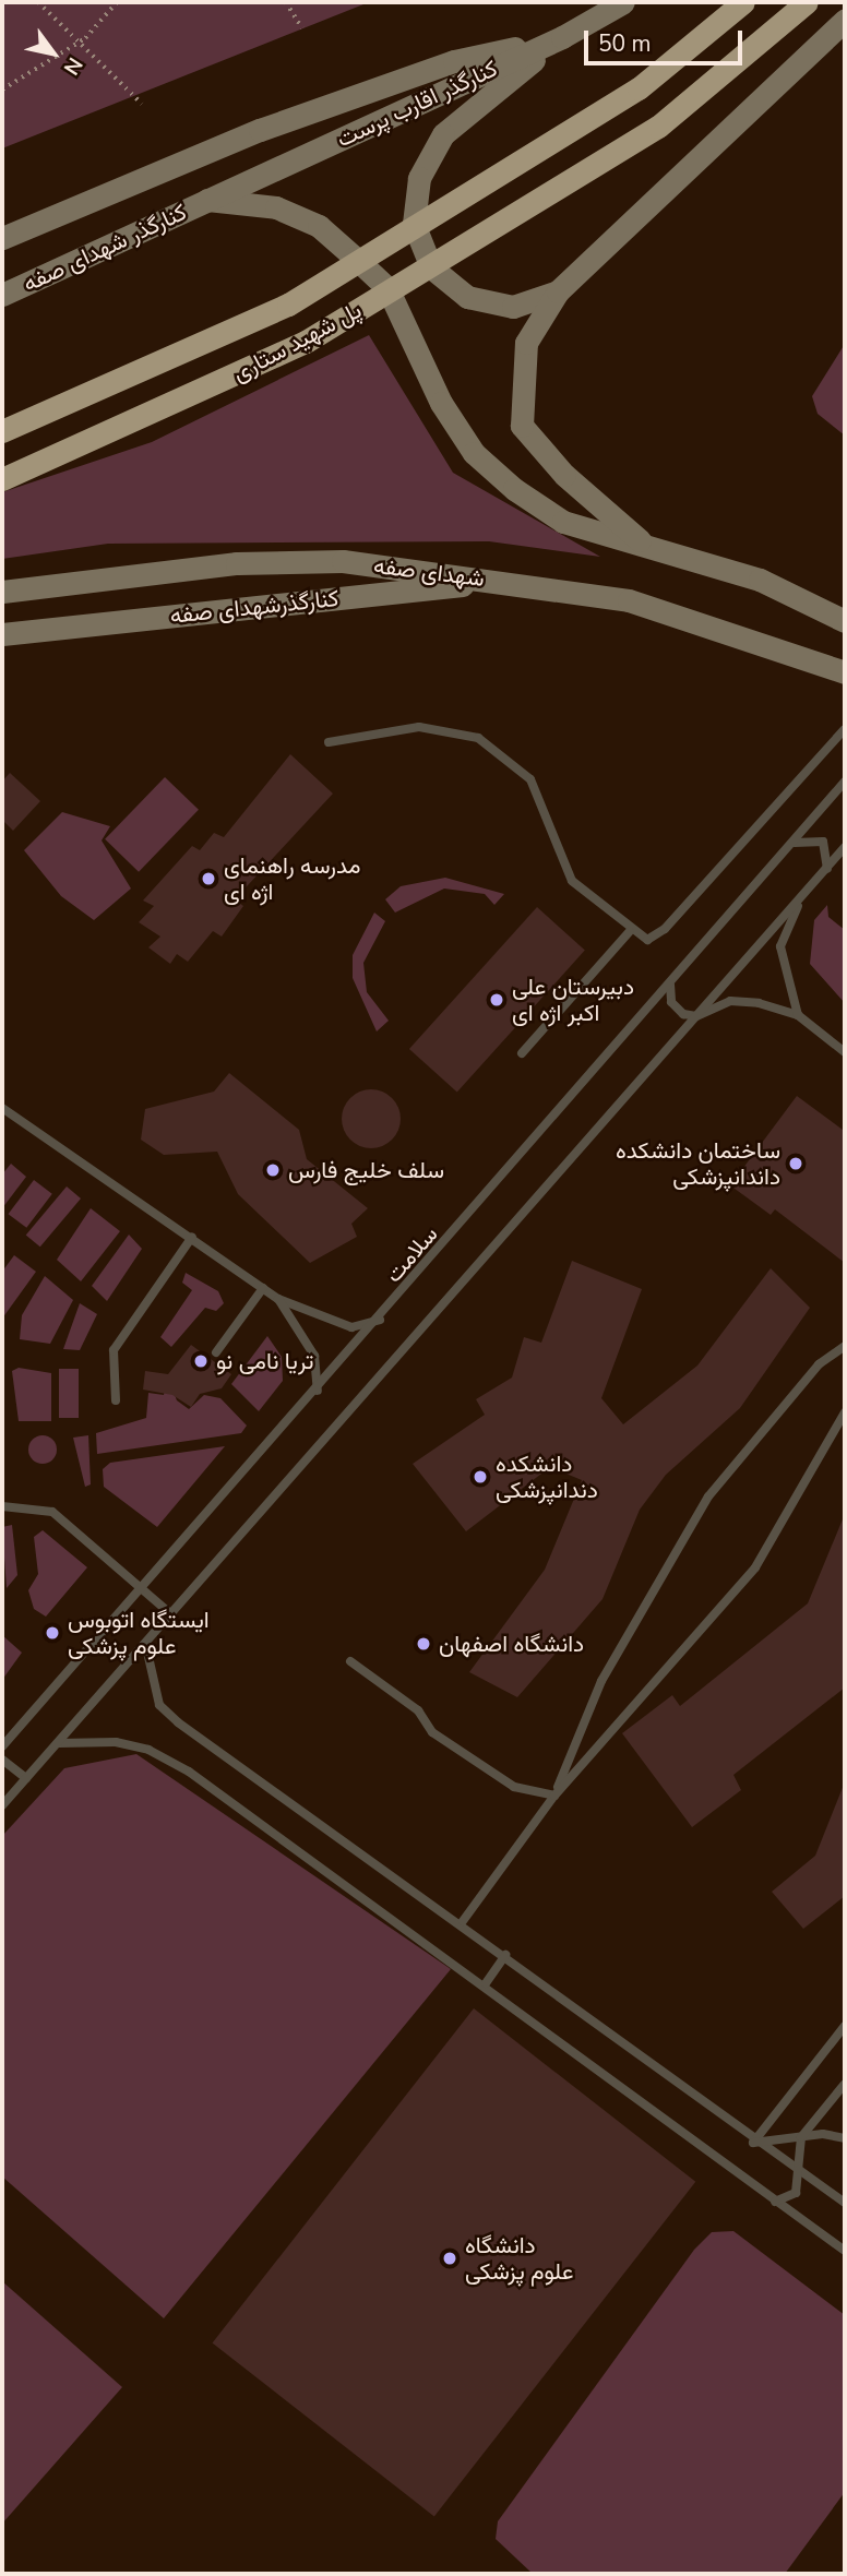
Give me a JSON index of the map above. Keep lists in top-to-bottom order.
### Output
{
  "streets": {
    "highway": ["پل شهید ستاری"],
    "main road": [
      "کنارگذر اقارب پرست",
      "کنارگذر شهدای صفه",
      "شهدای صفه",
      "کنارگذرشهدای صفه"
    ],
    "lane": ["سلامت"]
  },
  "crossings": [
    ["کنارگذر اقارب پرست", "کنارگذر شهدای صفه"],
    ["شهدای صفه", "کنارگذرشهدای صفه"]
  ],
  "places": [
    "مدرسه راهنمای اژه ای",
    "دبیرستان علی اکبر اژه ای",
    "ساختمان دانشکده داندانپزشکی",
    "سلف خلیج فارس",
    "تریا نامی نو",
    "دانشکده دندانپزشکی",
    "ایستگاه اتوبوس علوم پزشکی",
    "دانشگاه اصفهان",
    "دانشگاه علوم پزشکی"
  ],
  "scale_bar": "50 m",
  "north": "bottom right"
}
